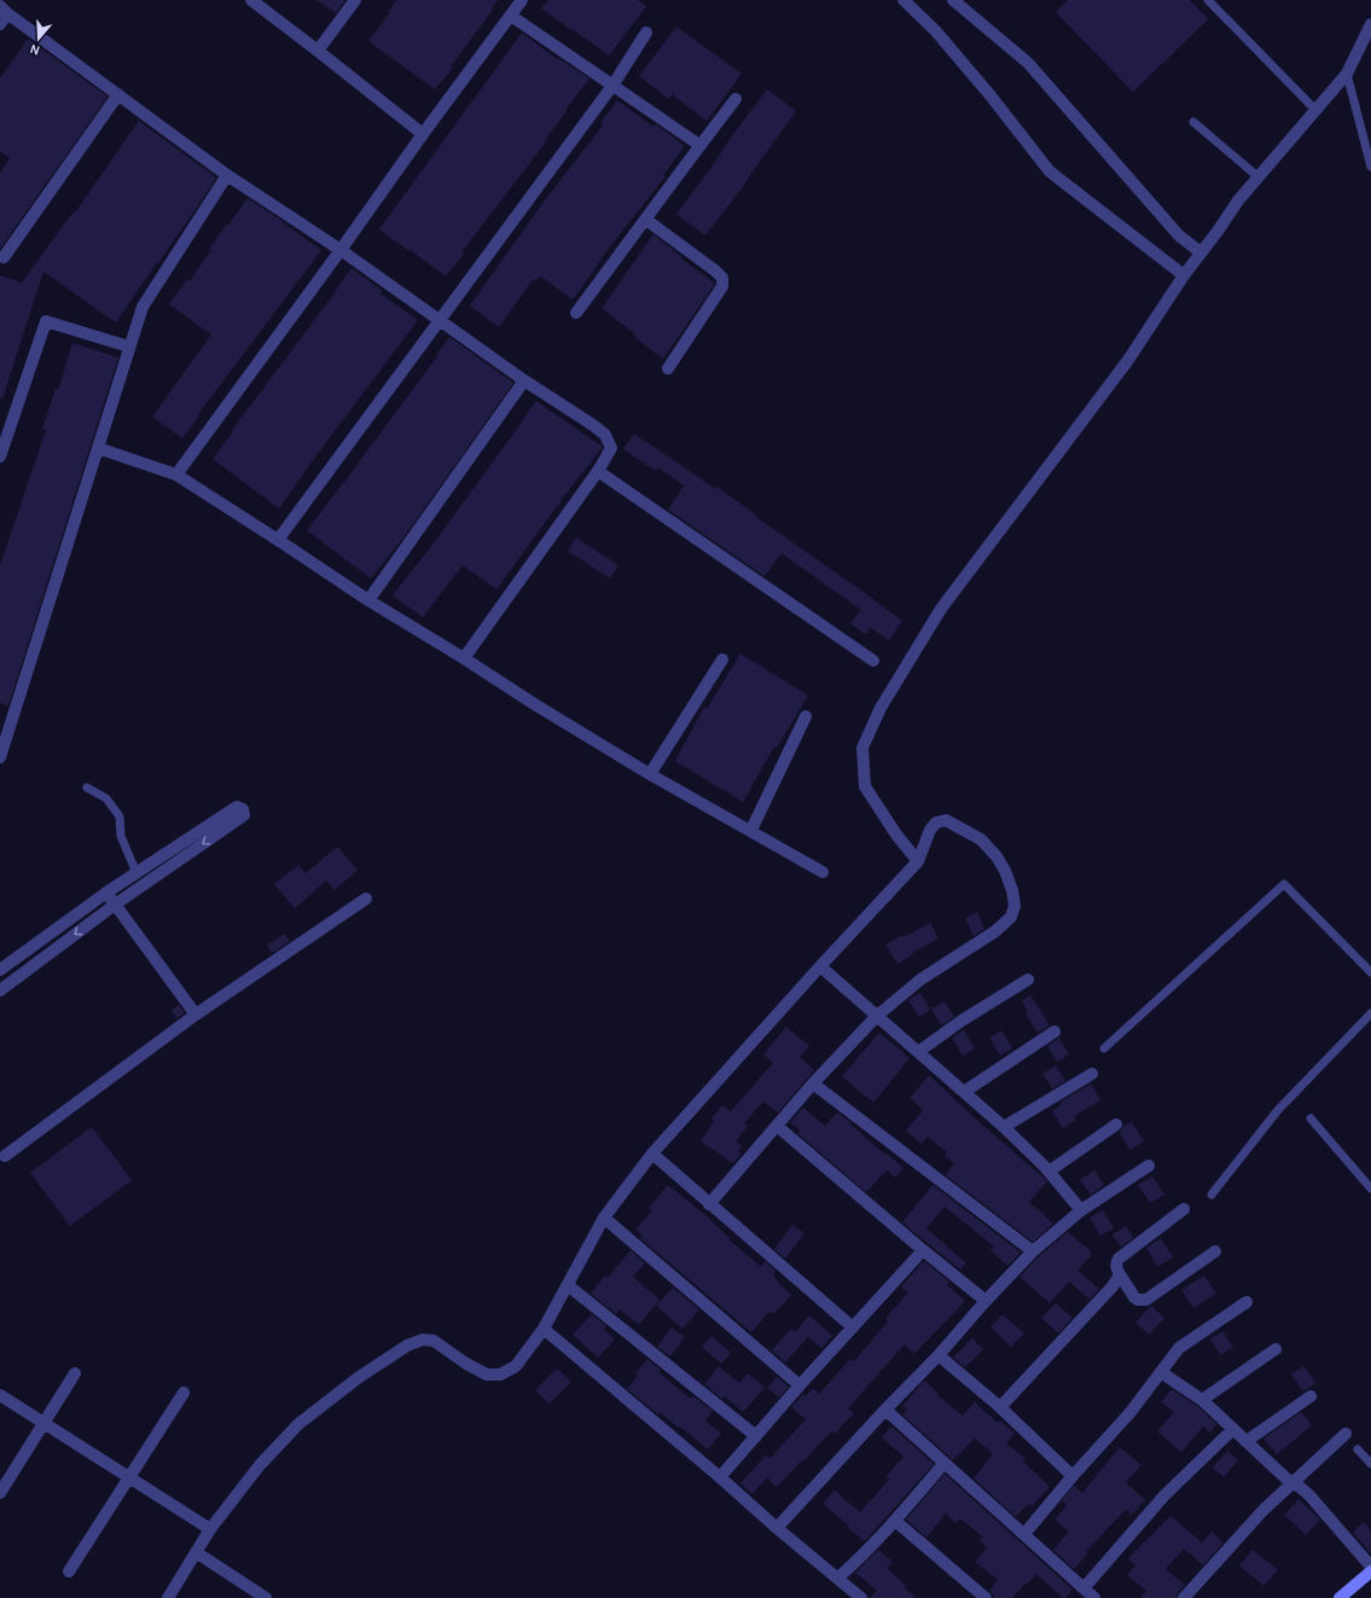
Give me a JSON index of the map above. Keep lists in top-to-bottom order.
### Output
{
  "north": "bottom"
}
